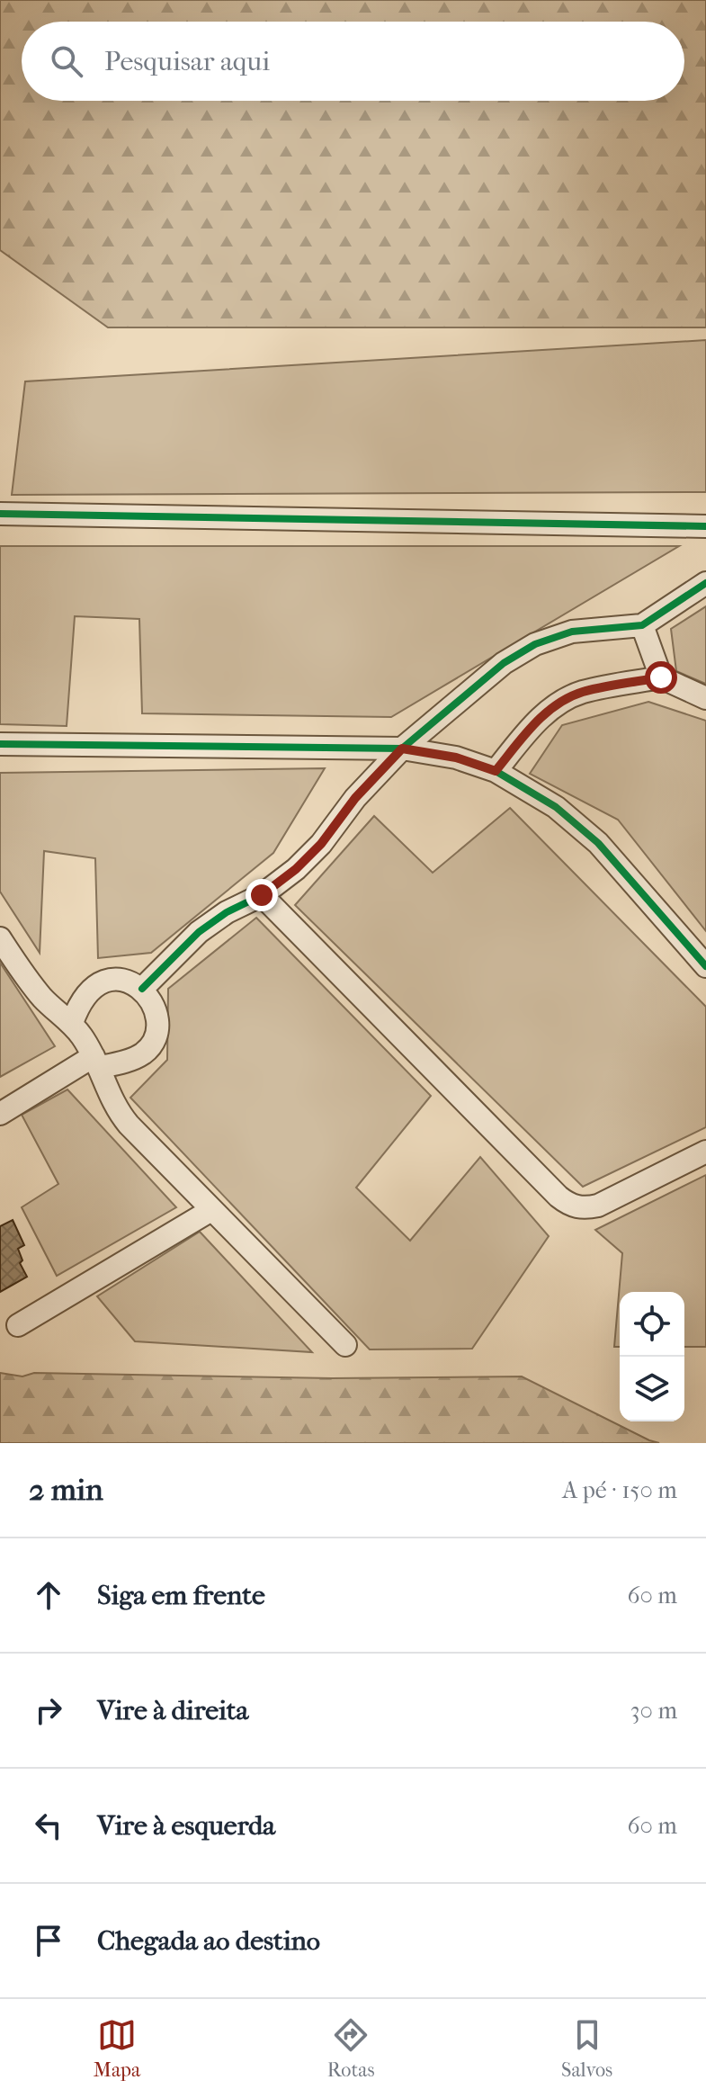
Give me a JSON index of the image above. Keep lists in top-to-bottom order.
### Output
{
  "page": {
    "search": "Pesquisar aqui",
    "heading": ["2 min", "A pé · 150 m"],
    "list": [
      ["Siga em frente", "60 m"],
      ["Vire à direita", "30 m"],
      ["Vire à esquerda", "60 m"],
      "Chegada ao destino"
    ],
    "nav": ["Mapa", "Rotas", "Salvos"]
  }
}
